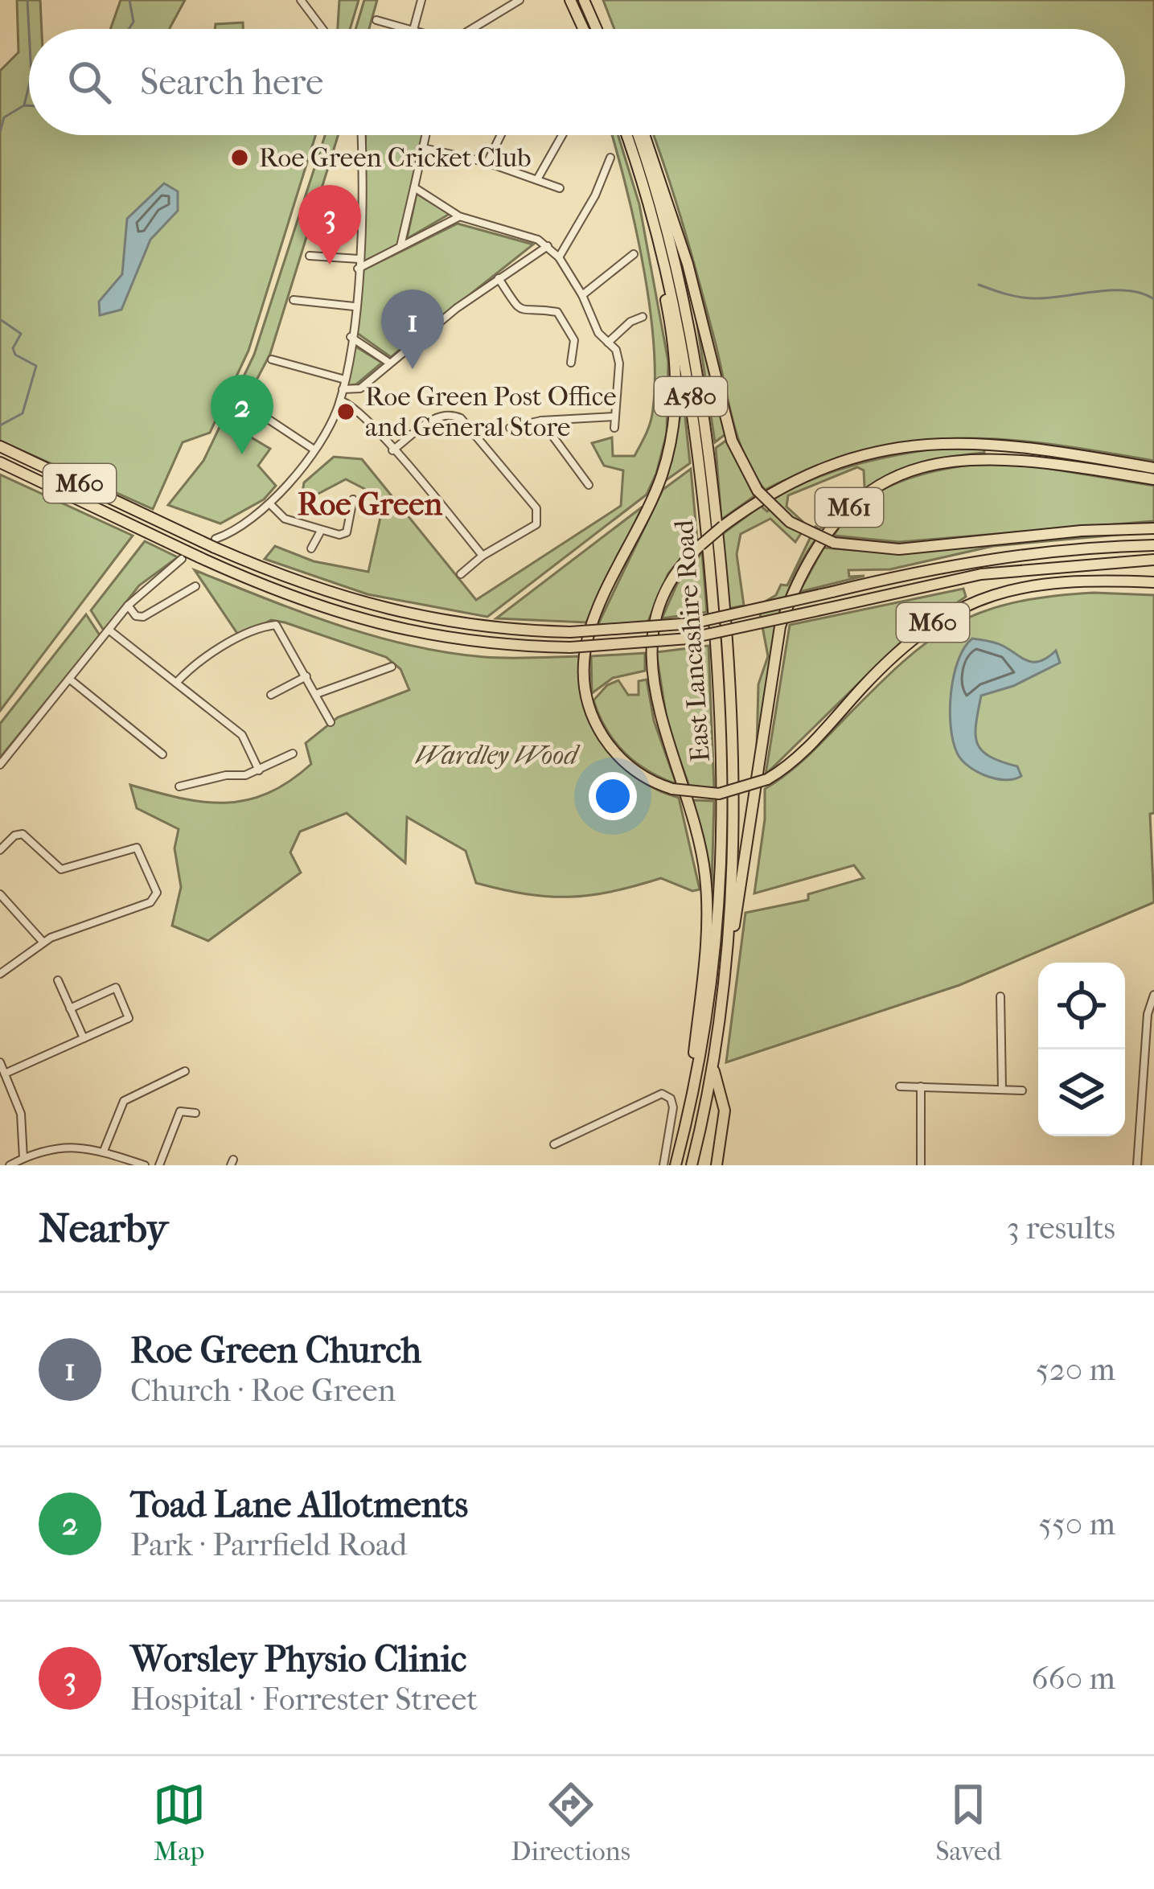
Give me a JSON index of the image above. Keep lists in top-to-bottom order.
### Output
{
  "streets": {
    "highway": [
      "A580",
      "M60",
      "M61",
      "East Lancashire Road"
    ]
  },
  "crossings": [
    ["A580", "M61"],
    ["A580", "East Lancashire Road"],
    ["M60", "East Lancashire Road"]
  ],
  "districts": ["Roe Green"],
  "parks": ["Wardley Wood"],
  "places": ["Roe Green Cricket Club", "Roe Green Post Office and General Store"],
  "page": {
    "search": "Search here",
    "pins": ["3", "1", "2"],
    "heading": ["Nearby", "3 results"],
    "list": [
      {
        "mark": "1",
        "name": "Roe Green Church",
        "note": "Church · Roe Green",
        "value": "520 m"
      },
      {
        "mark": "2",
        "name": "Toad Lane Allotments",
        "note": "Park · Parrfield Road",
        "value": "550 m"
      },
      {
        "mark": "3",
        "name": "Worsley Physio Clinic",
        "note": "Hospital · Forrester Street",
        "value": "660 m"
      }
    ],
    "nav": ["Map", "Directions", "Saved"]
  }
}
